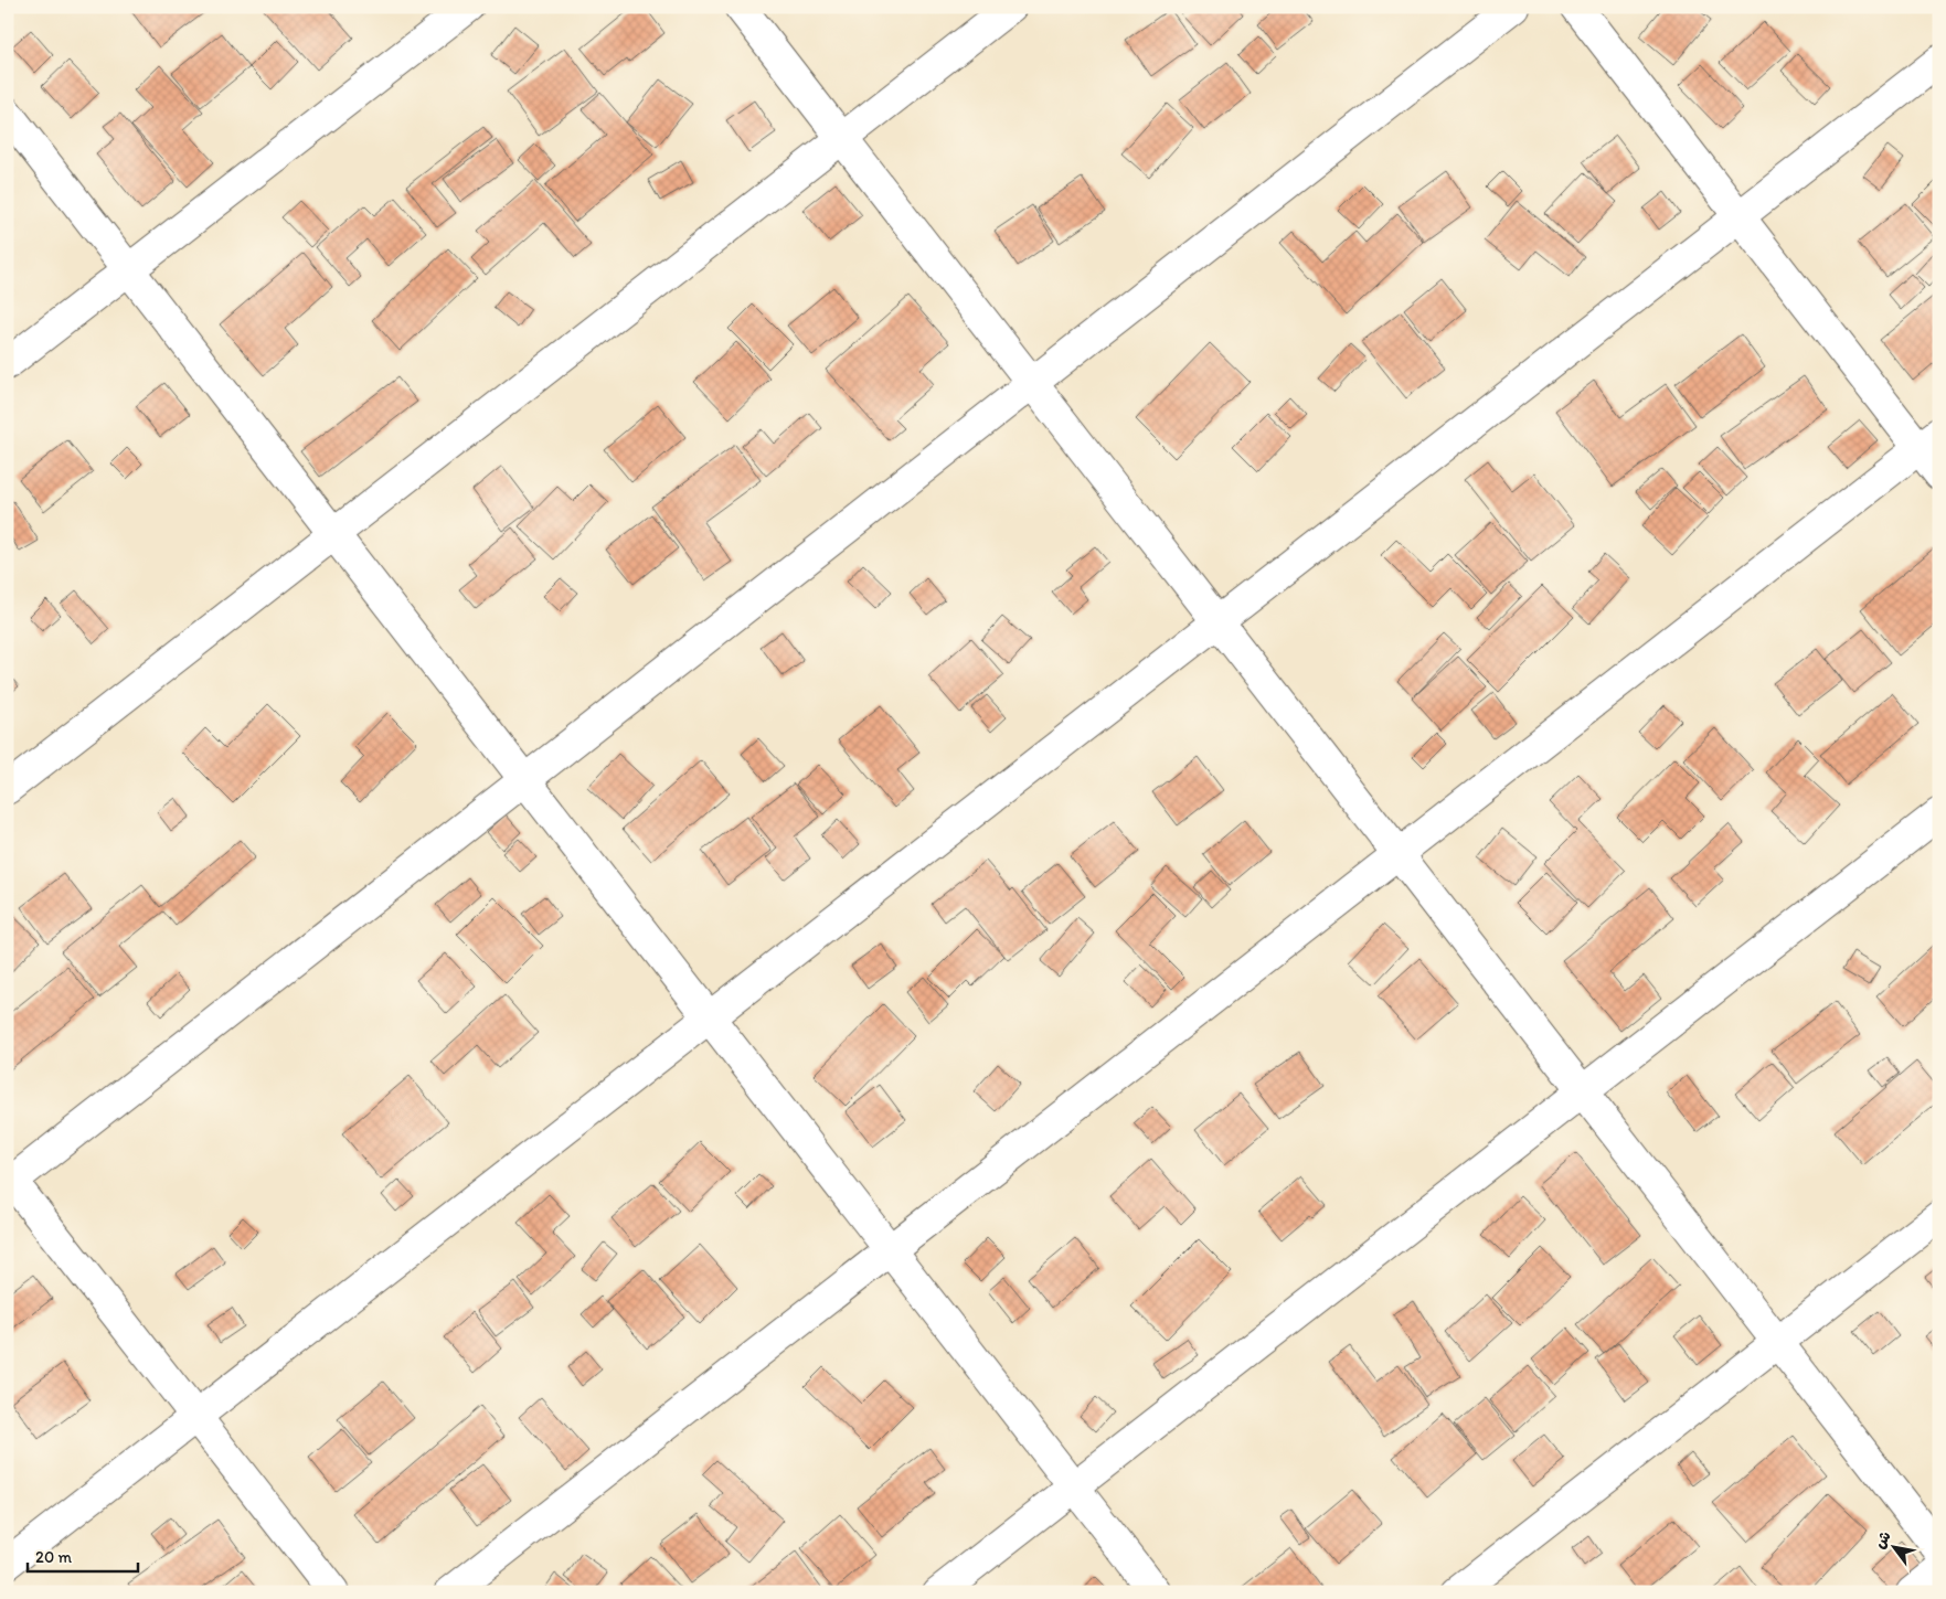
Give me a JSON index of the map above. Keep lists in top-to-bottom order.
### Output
{
  "scale_bar": "20 m",
  "north": "top left"
}
